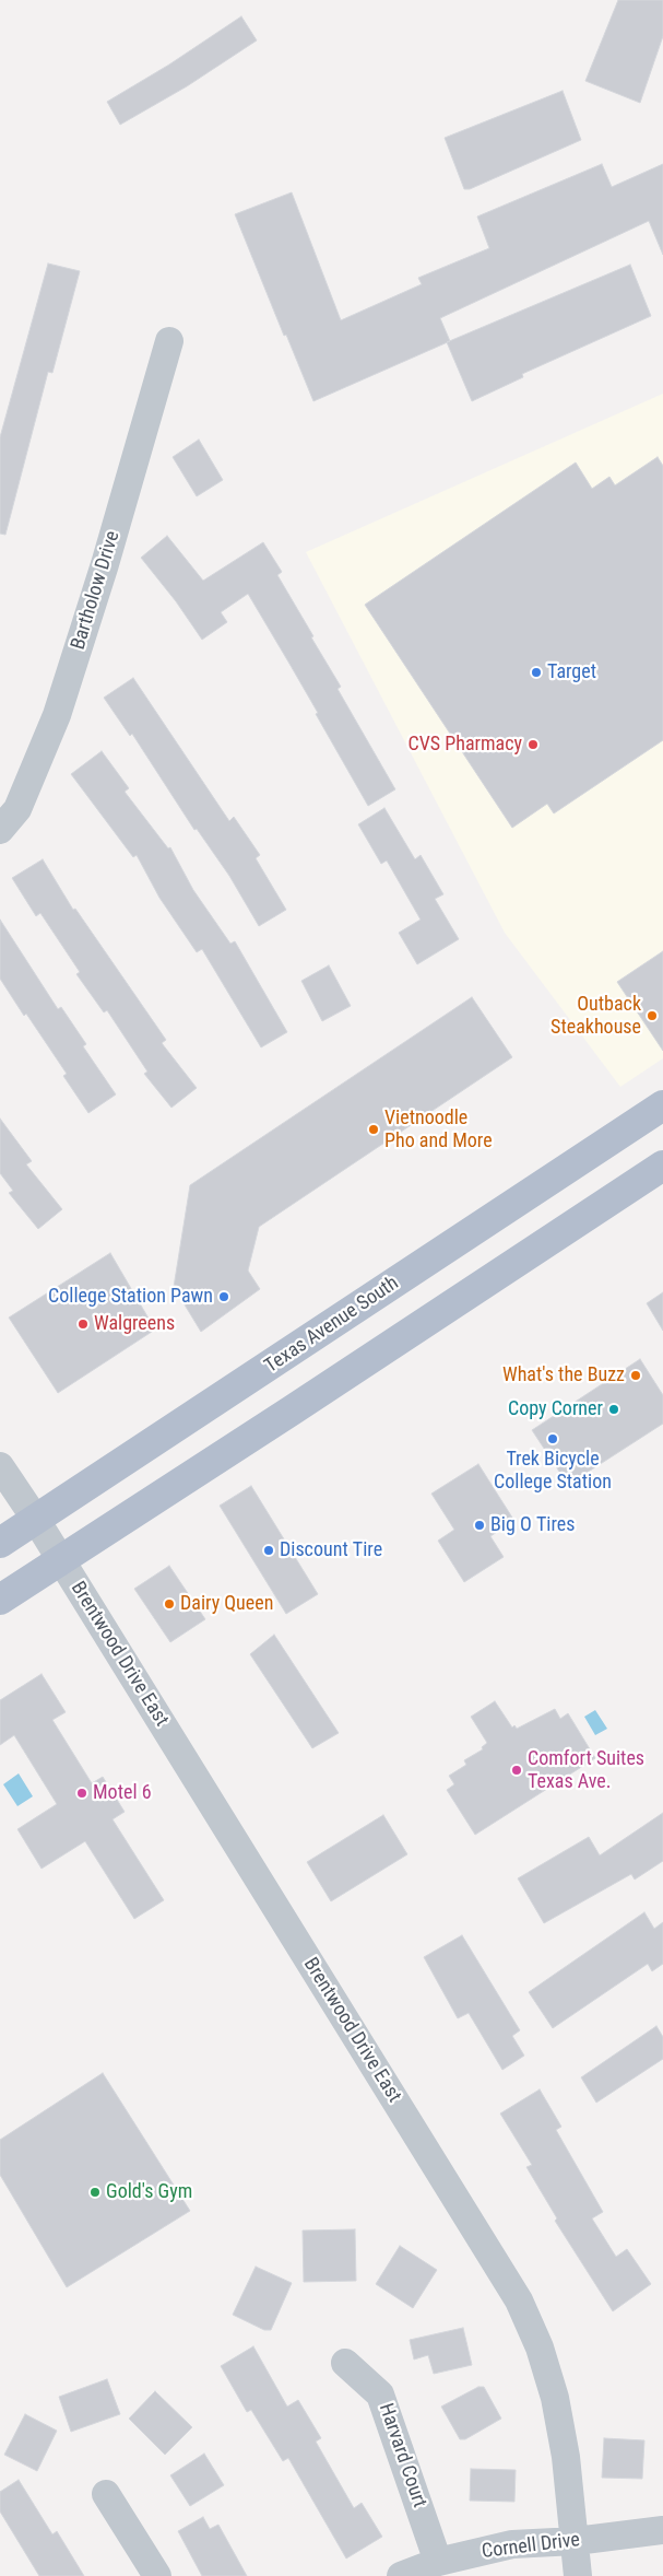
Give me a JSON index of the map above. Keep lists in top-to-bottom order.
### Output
{
  "streets": {
    "main road": ["Texas Avenue South"],
    "street": [
      "Bartholow Drive",
      "Brentwood Drive East",
      "Harvard Court",
      "Cornell Drive"
    ]
  },
  "crossings": [
    ["Texas Avenue South", "Brentwood Drive East"],
    ["Brentwood Drive East", "Cornell Drive"],
    ["Harvard Court", "Cornell Drive"]
  ],
  "places": [
    "Target",
    "CVS Pharmacy",
    "Outback Steakhouse",
    "Vietnoodle Pho and More",
    "College Station Pawn",
    "Walgreens",
    "What's the Buzz",
    "Copy Corner",
    "Trek Bicycle College Station",
    "Big O Tires",
    "Discount Tire",
    "Dairy Queen",
    "Comfort Suites Texas Ave.",
    "Motel 6",
    "Gold's Gym"
  ]
}
